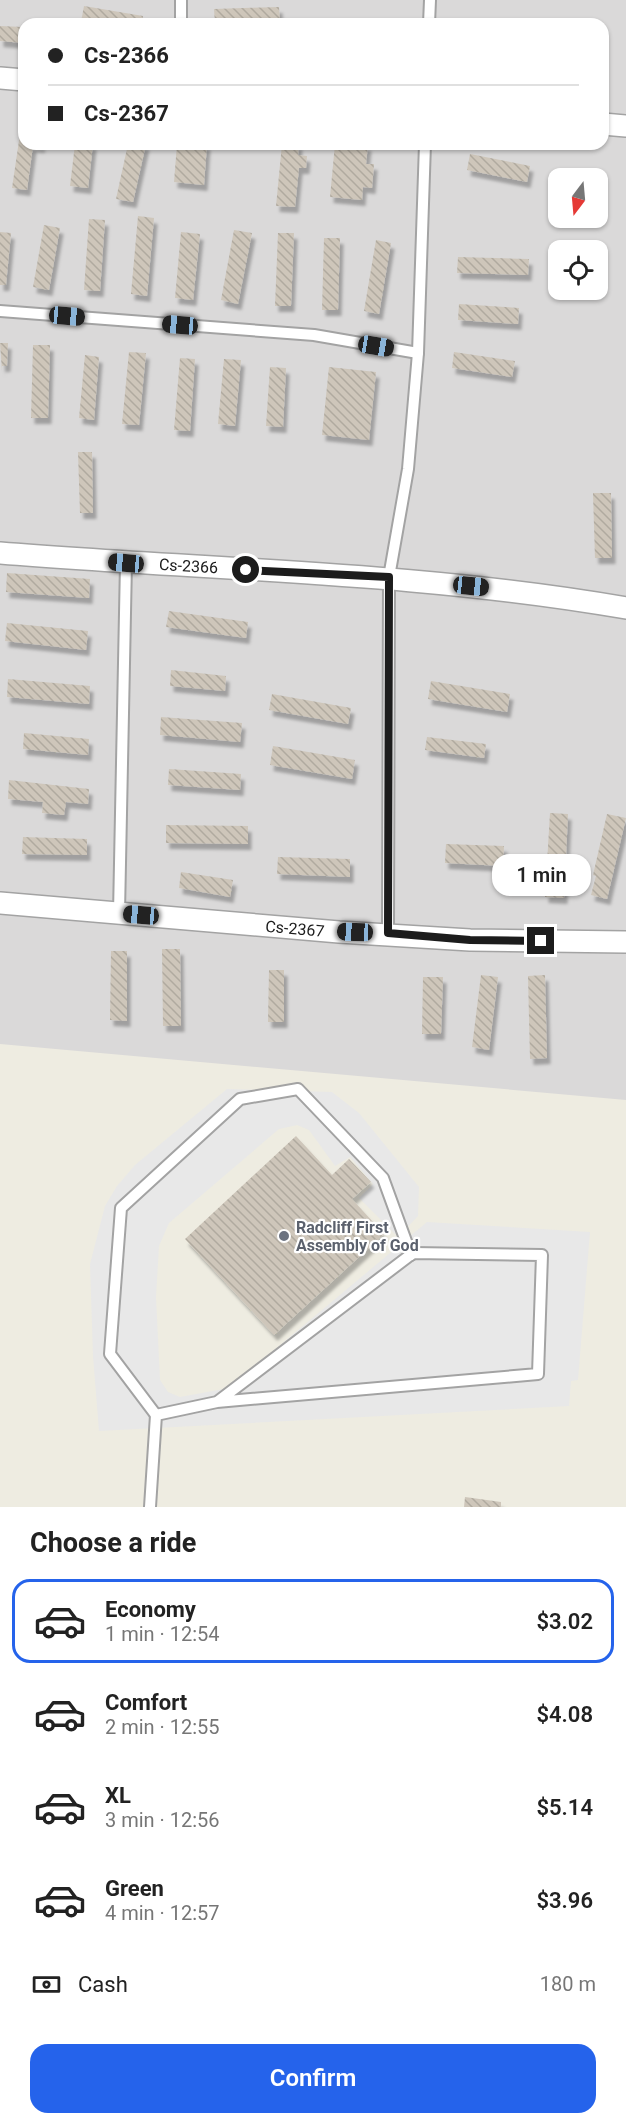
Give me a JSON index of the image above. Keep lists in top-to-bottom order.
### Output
{
  "streets": {
    "street": ["Cs-2366", "Cs-2367"]
  },
  "places": ["Radcliff First Assembly of God"],
  "north": "bottom",
  "page": {
    "banner": ["Cs-2366", "Cs-2367"],
    "bubble": "1 min",
    "heading": "Choose a ride",
    "list": [
      {
        "name": "Economy",
        "note": "1 min · 12:54",
        "value": "$3.02"
      },
      {
        "name": "Comfort",
        "note": "2 min · 12:55",
        "value": "$4.08"
      },
      {
        "name": "XL",
        "note": "3 min · 12:56",
        "value": "$5.14"
      },
      {
        "name": "Green",
        "note": "4 min · 12:57",
        "value": "$3.96"
      }
    ],
    "pay": ["Cash", "180 m"],
    "buttons": "Confirm"
  }
}
